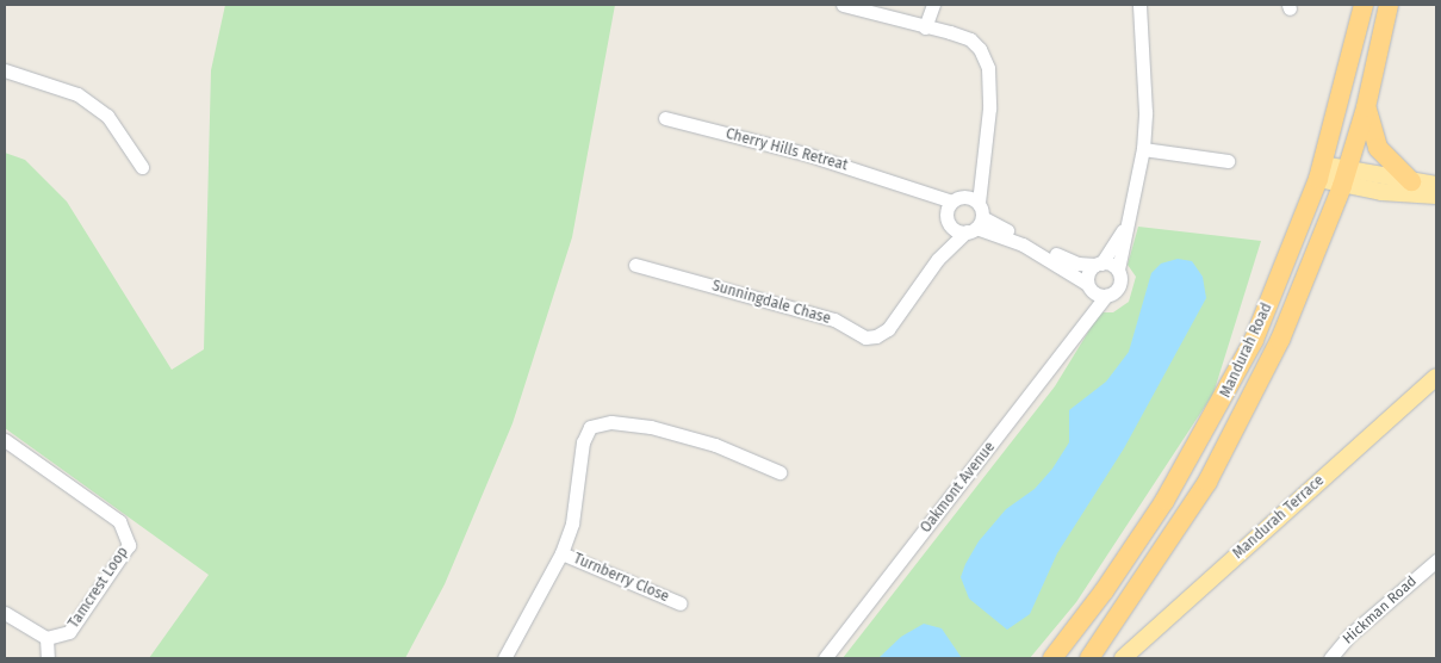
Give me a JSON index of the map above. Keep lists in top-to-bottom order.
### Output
{
  "streets": {
    "highway": ["Mandurah Road"],
    "main road": ["Mandurah Terrace"],
    "street": [
      "Cherry Hills Retreat",
      "Sunningdale Chase",
      "Oakmont Avenue",
      "Turnberry Close",
      "Tamcrest Loop",
      "Hickman Road"
    ]
  },
  "crossings": [
    ["Cherry Hills Retreat", "Sunningdale Chase"]
  ]
}
